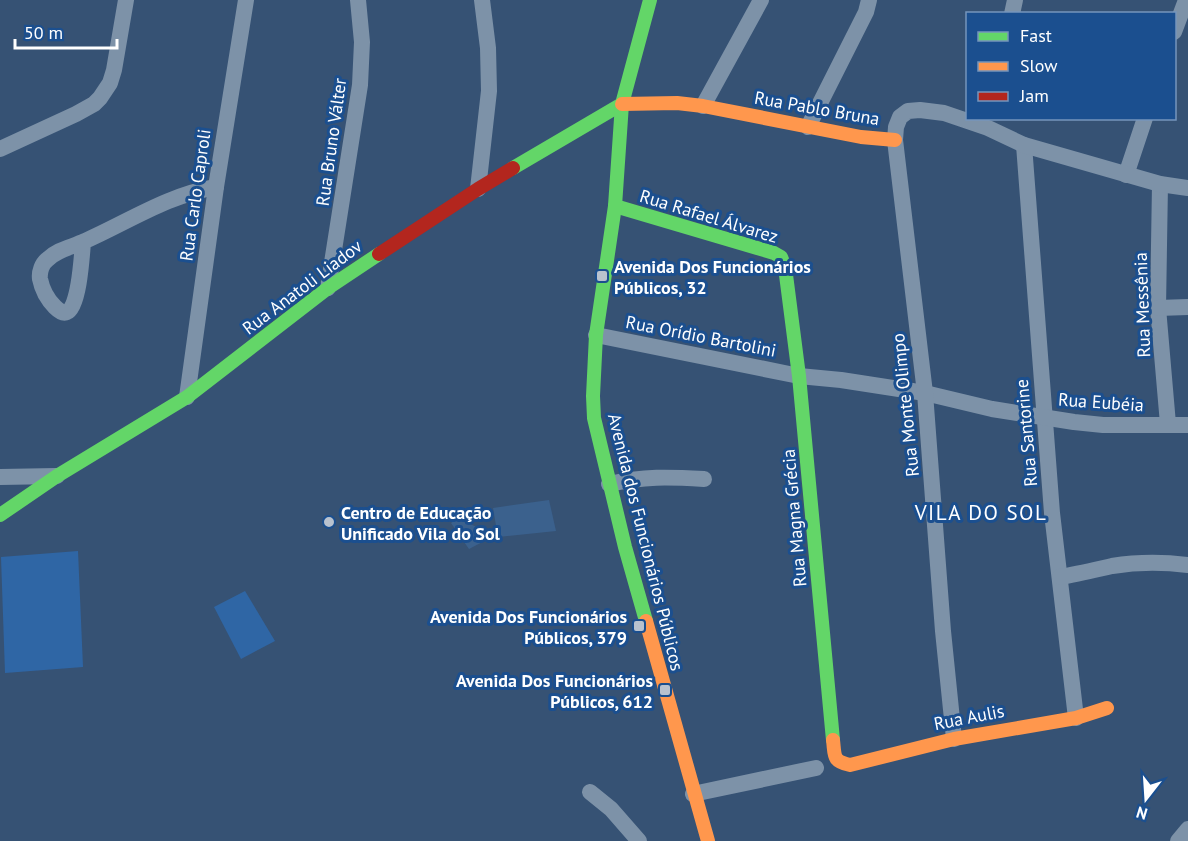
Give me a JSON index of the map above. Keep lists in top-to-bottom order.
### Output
{
  "streets": {
    "street": [
      "Rua Pablo Bruna",
      "Rua Bruno Válter",
      "Rua Carlo Caproli",
      "Rua Rafael Álvarez",
      "Rua Anatoli Liadov",
      "Rua Messênia",
      "Rua Orídio Bartolini",
      "Rua Eubéia",
      "Rua Monte Olimpo",
      "Rua Santorine",
      "Rua Magna Grécia",
      "Avenida dos Funcionários Públicos",
      "Rua Aulis"
    ]
  },
  "crossings": [
    ["Rua Pablo Bruna", "Rua Anatoli Liadov"],
    ["Rua Pablo Bruna", "Rua Messênia"],
    ["Rua Pablo Bruna", "Rua Monte Olimpo"],
    ["Rua Pablo Bruna", "Rua Santorine"],
    ["Rua Pablo Bruna", "Avenida dos Funcionários Públicos"],
    ["Rua Bruno Válter", "Rua Anatoli Liadov"],
    ["Rua Carlo Caproli", "Rua Anatoli Liadov"],
    ["Rua Rafael Álvarez", "Rua Magna Grécia"],
    ["Rua Rafael Álvarez", "Avenida dos Funcionários Públicos"],
    ["Rua Anatoli Liadov", "Avenida dos Funcionários Públicos"],
    ["Rua Messênia", "Rua Eubéia"],
    ["Rua Orídio Bartolini", "Rua Eubéia"],
    ["Rua Orídio Bartolini", "Rua Magna Grécia"],
    ["Rua Orídio Bartolini", "Avenida dos Funcionários Públicos"],
    ["Rua Eubéia", "Rua Monte Olimpo"],
    ["Rua Eubéia", "Rua Santorine"],
    ["Rua Eubéia", "Rua Magna Grécia"],
    ["Rua Monte Olimpo", "Rua Aulis"],
    ["Rua Santorine", "Rua Aulis"],
    ["Rua Magna Grécia", "Rua Aulis"]
  ],
  "districts": ["VILA DO SOL"],
  "places": {
    "transit": ["Avenida Dos Funcionários Públicos, 32", "Avenida Dos Funcionários Públicos, 379", "Avenida Dos Funcionários Públicos, 612"],
    "other": ["Centro de Educação Unificado Vila do Sol"]
  },
  "legend": ["Fast", "Slow", "Jam"],
  "scale_bar": "50 m",
  "north": "bottom"
}
